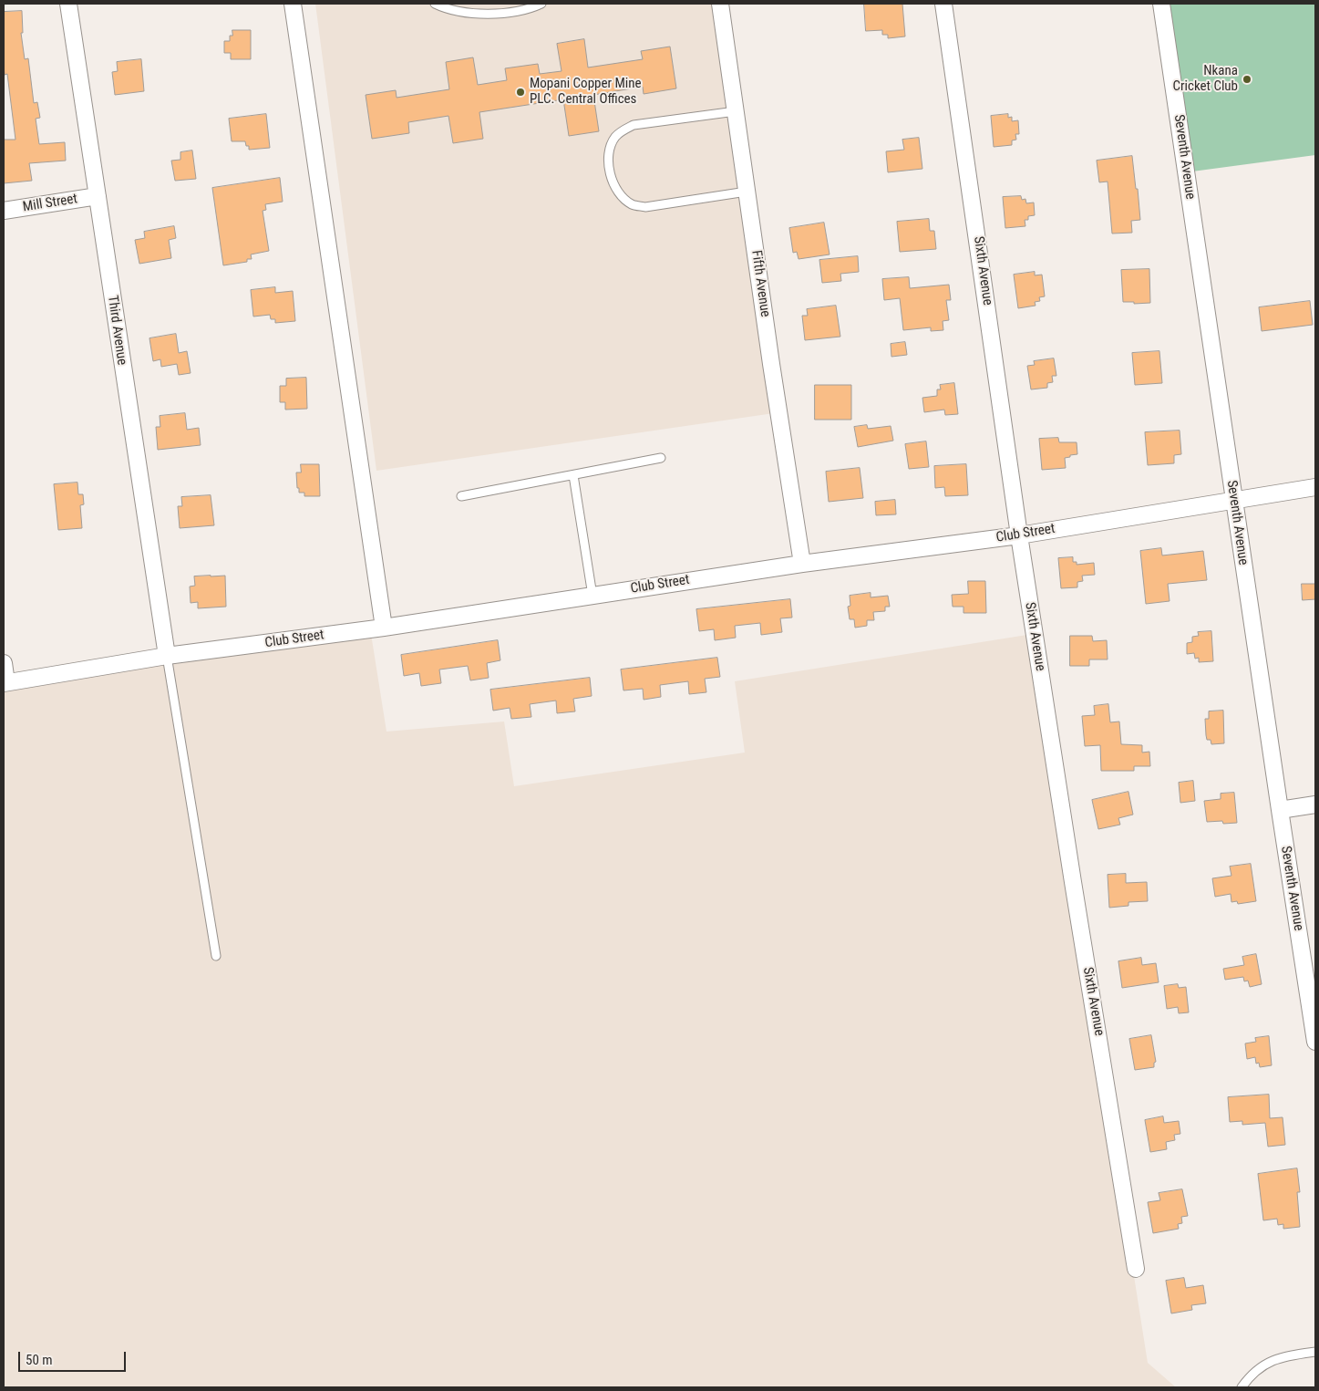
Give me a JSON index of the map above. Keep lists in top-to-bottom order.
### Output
{
  "streets": {
    "street": [
      "Seventh Avenue",
      "Mill Street",
      "Sixth Avenue",
      "Fifth Avenue",
      "Third Avenue",
      "Club Street"
    ]
  },
  "crossings": [
    ["Seventh Avenue", "Club Street"],
    ["Mill Street", "Third Avenue"],
    ["Sixth Avenue", "Club Street"],
    ["Fifth Avenue", "Club Street"],
    ["Third Avenue", "Club Street"]
  ],
  "places": ["Nkana Cricket Club", "Mopani Copper Mine PLC. Central Offices"],
  "scale_bar": "50 m"
}
